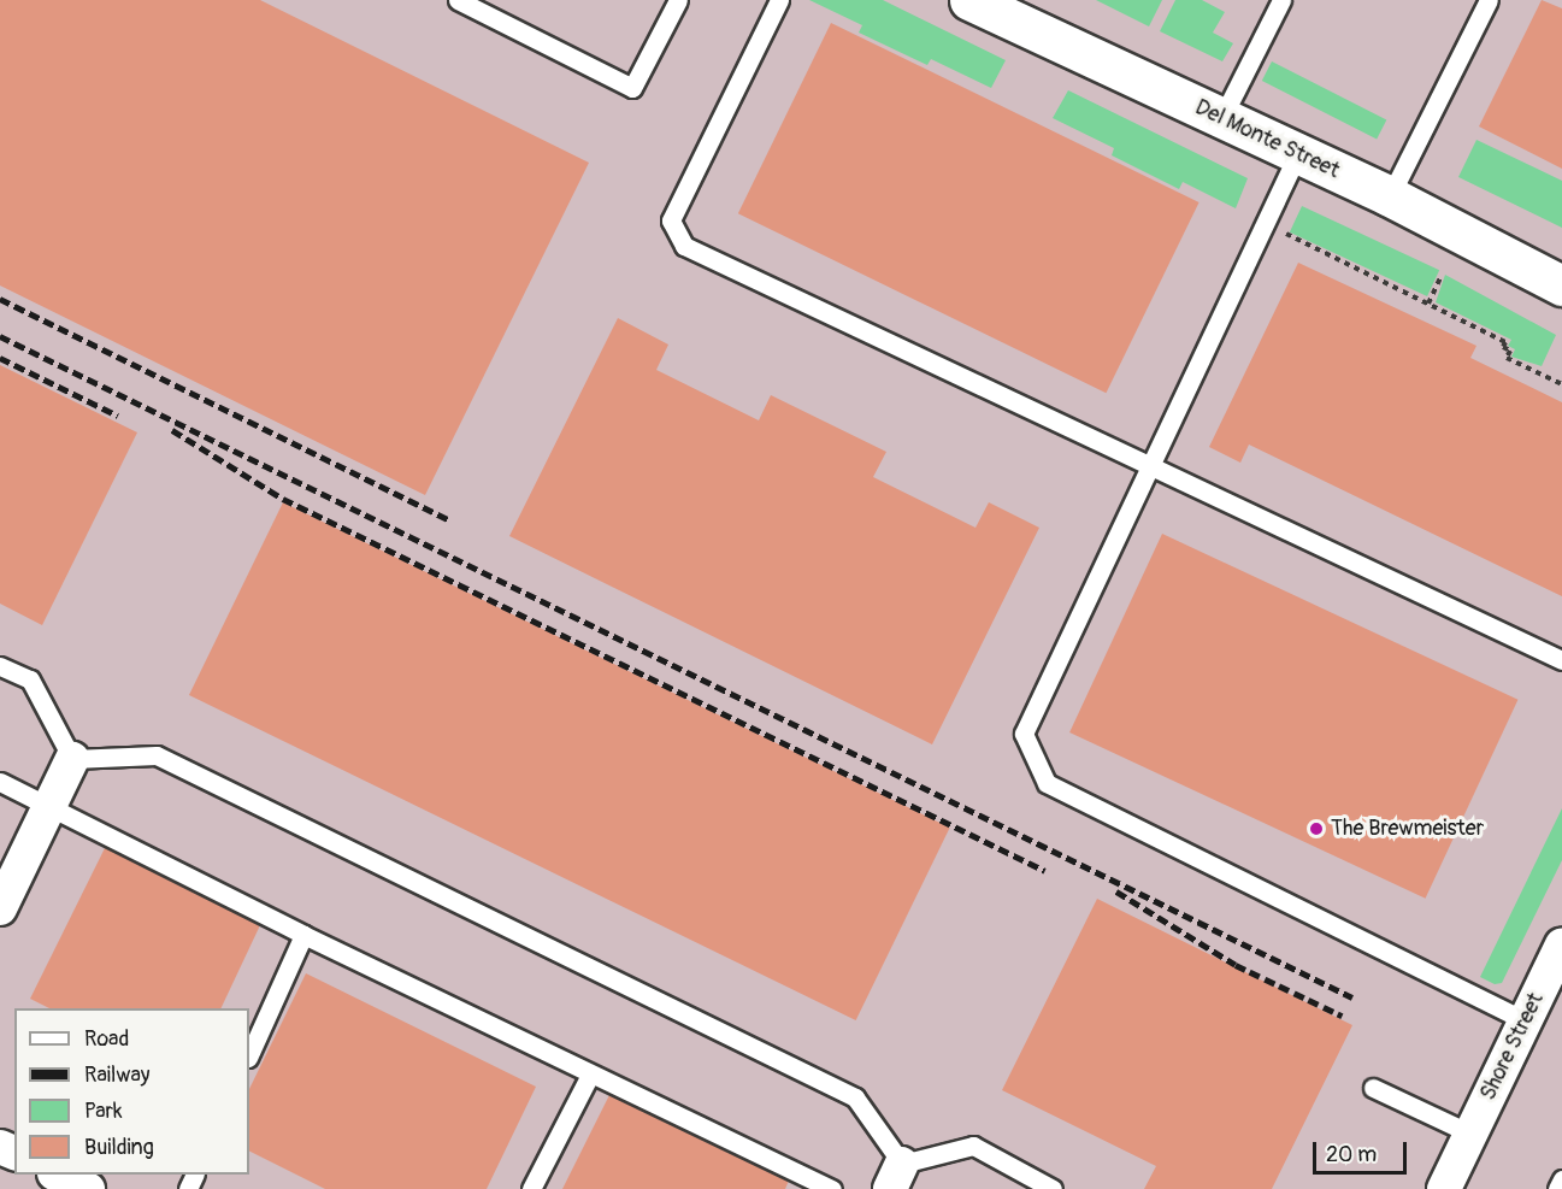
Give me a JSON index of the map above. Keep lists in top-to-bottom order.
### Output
{
  "streets": {
    "street": ["Del Monte Street", "Shore Street"]
  },
  "places": ["The Brewmeister"],
  "legend": [
    "Road",
    "Railway",
    "Park",
    "Building"
  ],
  "scale_bar": "20 m"
}
